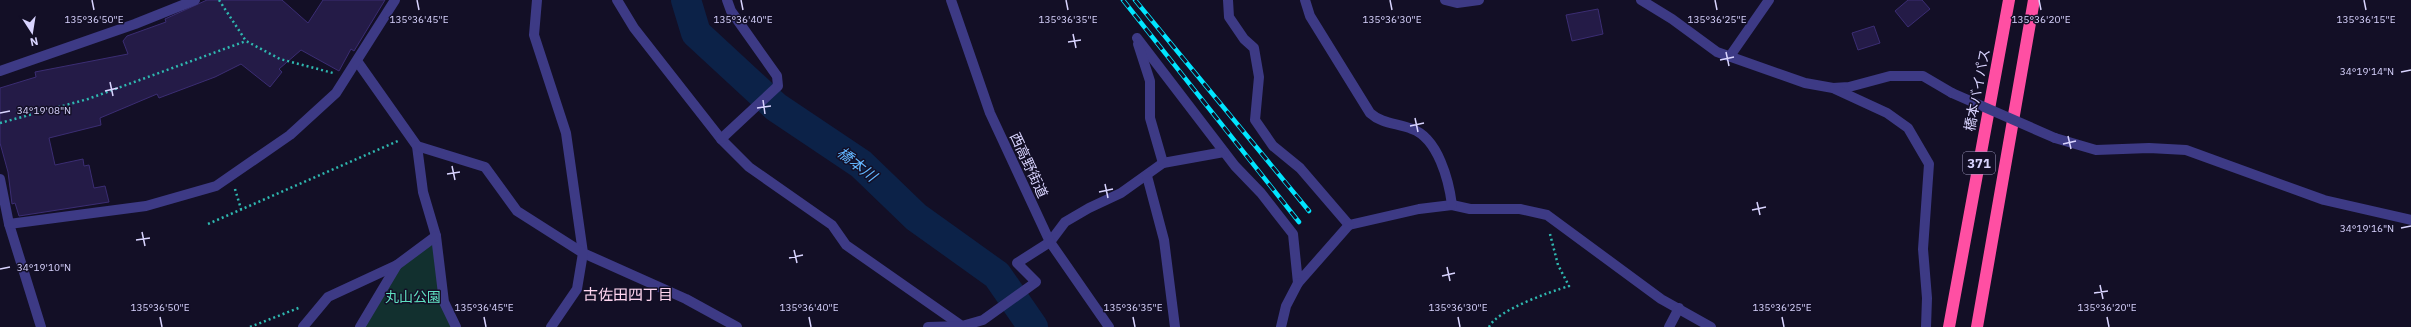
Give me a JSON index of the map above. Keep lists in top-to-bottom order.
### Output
{
  "streets": {
    "highway": ["橋本バイパス", "371"],
    "street": ["西高野街道"]
  },
  "districts": ["古佐田四丁目"],
  "water": ["橋本川"],
  "parks": ["丸山公園"],
  "north": "bottom",
  "coordinates": [
    "135°36'50\"E",
    "135°36'45\"E",
    "135°36'40\"E",
    "135°36'35\"E",
    "135°36'30\"E",
    "135°36'25\"E",
    "135°36'20\"E",
    "135°36'15\"E",
    "34°19'14\"N",
    "34°19'08\"N",
    "34°19'16\"N",
    "34°19'10\"N"
  ]
}
